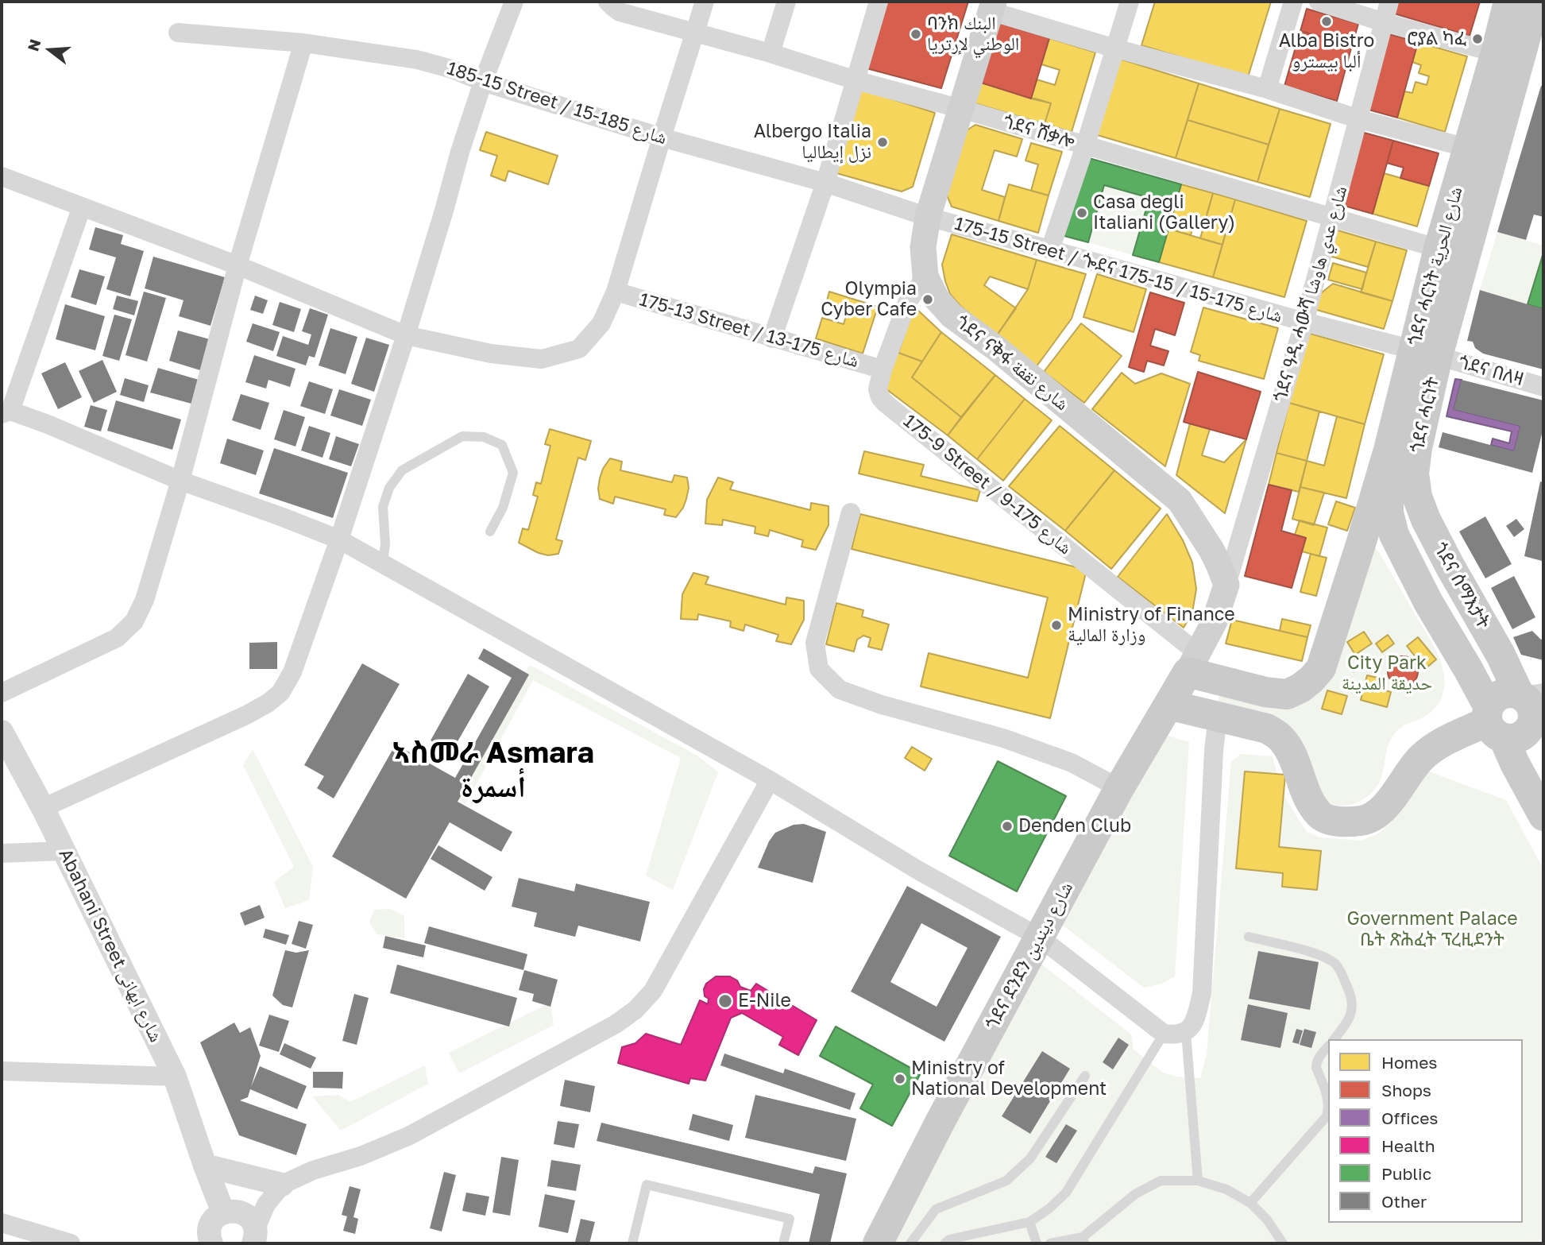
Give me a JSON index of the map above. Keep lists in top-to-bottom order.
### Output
{
  "streets": {
    "main road": [
      "ጎደና ሓርነት شارع الحرية",
      "ጎደና ናቅፋ شارع نقفة",
      "ጎደና ሓርነት",
      "ጎደና ሰማእታት",
      "ጎደና ደንደን شارع ديندين"
    ],
    "street": [
      "185-15 Street / شارع 185-15",
      "ጎደና ሸቃሎ",
      "175-15 Street / ጐደና 175-15 / شارع 175-15",
      "ጎደና ዓዲ ሓውሻ شارع عدي هاوشا",
      "175-13 Street / شارع 175-13",
      "ጎደና በለዛ",
      "175-9 Street / شارع 175-9",
      "Abahani Street شارع ابهانى"
    ]
  },
  "crossings": [
    ["185-15 Street / شارع 185-15", "175-15 Street / ጐደና 175-15 / شارع 175-15"],
    ["185-15 Street / شارع 185-15", "ጎደና ናቅፋ شارع نقفة"],
    ["ጎደና ሸቃሎ", "ጎደና ሓርነት شارع الحرية"],
    ["ጎደና ሸቃሎ", "ጎደና ዓዲ ሓውሻ شارع عدي هاوشا"],
    ["ጎደና ሸቃሎ", "ጎደና ናቅፋ شارع نقفة"],
    ["ጎደና ሓርነት شارع الحرية", "175-15 Street / ጐደና 175-15 / شارع 175-15"],
    ["ጎደና ሓርነት شارع الحرية", "ጎደና በለዛ"],
    ["ጎደና ሓርነት شارع الحرية", "ጎደና ሓርነት"],
    ["ጎደና ሓርነት شارع الحرية", "ጎደና ሰማእታት"],
    ["175-15 Street / ጐደና 175-15 / شارع 175-15", "ጎደና ዓዲ ሓውሻ شارع عدي هاوشا"],
    ["175-15 Street / ጐደና 175-15 / شارع 175-15", "ጎደና ናቅፋ شارع نقفة"],
    ["175-15 Street / ጐደና 175-15 / شارع 175-15", "ጎደና በለዛ"],
    ["175-15 Street / ጐደና 175-15 / شارع 175-15", "ጎደና ሓርነት"],
    ["ጎደና ዓዲ ሓውሻ شارع عدي هاوشا", "ጎደና ናቅፋ شارع نقفة"],
    ["175-13 Street / شارع 175-13", "175-9 Street / شارع 175-9"],
    ["ጎደና ናቅፋ شارع نقفة", "175-9 Street / شارع 175-9"],
    ["ጎደና በለዛ", "ጎደና ሓርነት"],
    ["ጎደና ሓርነት", "ጎደና ሰማእታት"],
    ["175-9 Street / شارع 175-9", "ጎደና ደንደን شارع ديندين"]
  ],
  "districts": ["ኣስመራ Asmara أسمرة"],
  "parks": ["City Park حديقة المدينة", "Government Palace ቤት ጽሕፈት ፕረዚደንት"],
  "places": [
    "Alba Bistro ألبا بيسترو",
    "ባንክ البنك الوطني لإرتريا",
    "ሮያል ካፈ",
    "Albergo Italia نزل إيطاليا",
    "Casa degli Italiani (Gallery)",
    "Olympia Cyber Cafe",
    "Ministry of Finance وزارة المالية",
    "Denden Club",
    "E-Nile",
    "Ministry of National Development"
  ],
  "legend": [
    "Homes",
    "Shops",
    "Offices",
    "Health",
    "Public",
    "Other"
  ],
  "north": "left"
}
